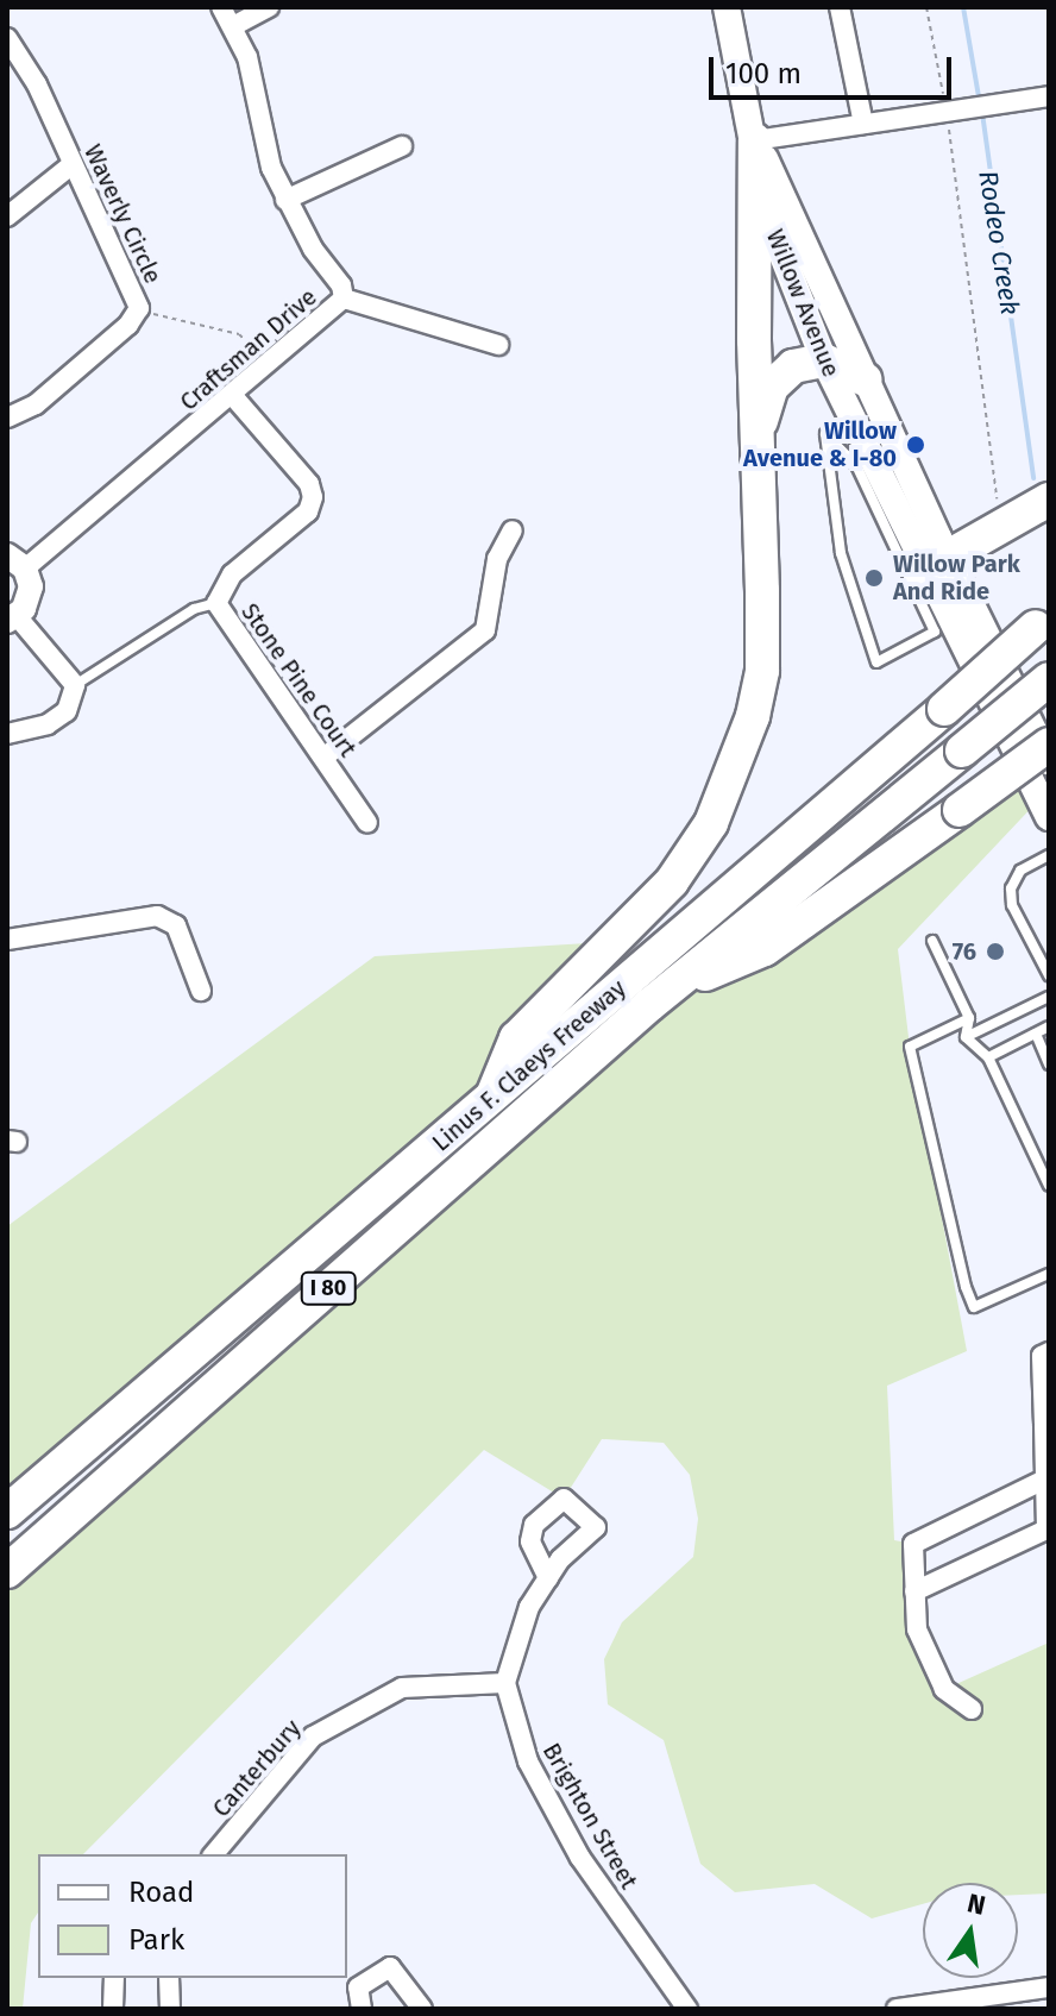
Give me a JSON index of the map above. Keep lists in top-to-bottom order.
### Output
{
  "streets": {
    "highway": ["Linus F. Claeys Freeway", "I 80"],
    "main road": ["Willow Avenue"],
    "street": [
      "Waverly Circle",
      "Craftsman Drive",
      "Stone Pine Court",
      "Canterbury",
      "Brighton Street"
    ]
  },
  "crossings": [
    ["Craftsman Drive", "Stone Pine Court"],
    ["Canterbury", "Brighton Street"]
  ],
  "water": ["Rodeo Creek"],
  "places": ["Willow Avenue & I-80", "Willow Park And Ride", "76"],
  "legend": ["Road", "Park"],
  "scale_bar": "100 m",
  "north": "top"
}
